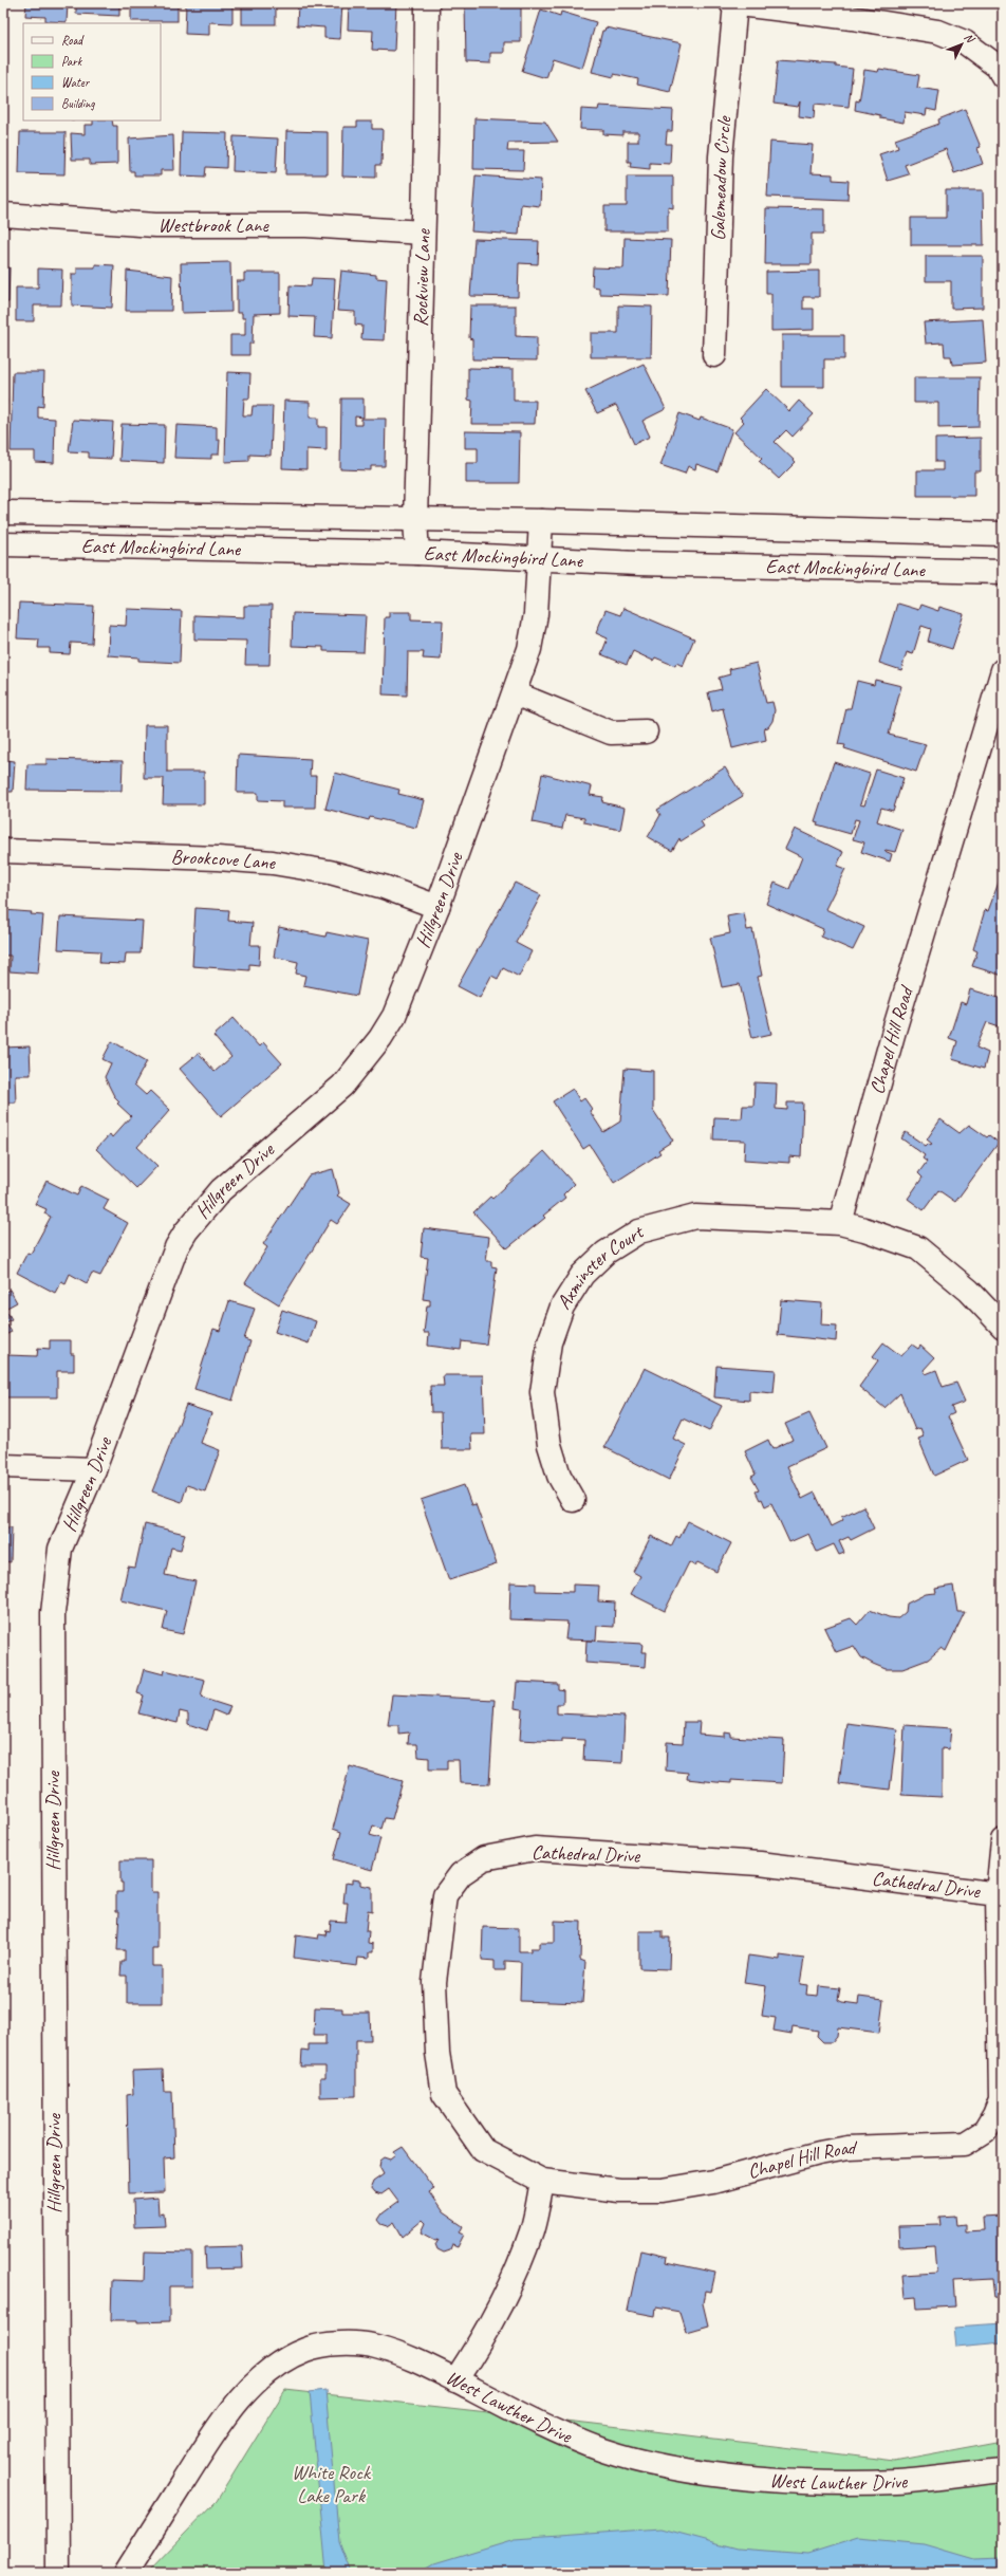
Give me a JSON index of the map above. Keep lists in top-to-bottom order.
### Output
{
  "streets": {
    "street": [
      "Galemeadow Circle",
      "Westbrook Lane",
      "Rockview Lane",
      "East Mockingbird Lane",
      "Brookcove Lane",
      "Hillgreen Drive",
      "Chapel Hill Road",
      "Axminster Court",
      "Cathedral Drive",
      "West Lawther Drive"
    ]
  },
  "crossings": [
    ["Westbrook Lane", "Rockview Lane"],
    ["Rockview Lane", "East Mockingbird Lane"],
    ["East Mockingbird Lane", "Hillgreen Drive"],
    ["Brookcove Lane", "Hillgreen Drive"],
    ["Chapel Hill Road", "Axminster Court"],
    ["Chapel Hill Road", "Cathedral Drive"]
  ],
  "parks": ["White Rock Lake Park"],
  "legend": [
    "Road",
    "Park",
    "Water",
    "Building"
  ],
  "north": "top right"
}
